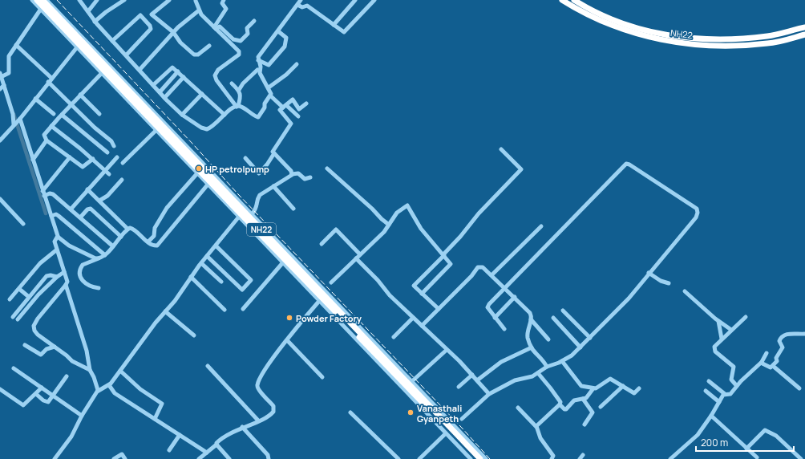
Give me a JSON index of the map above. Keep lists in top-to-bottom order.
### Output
{
  "streets": {
    "highway": ["NH22"]
  },
  "places": ["HP petrolpump", "Powder Factory", "Vanasthali Gyanpeth"],
  "scale_bar": "200 m"
}
